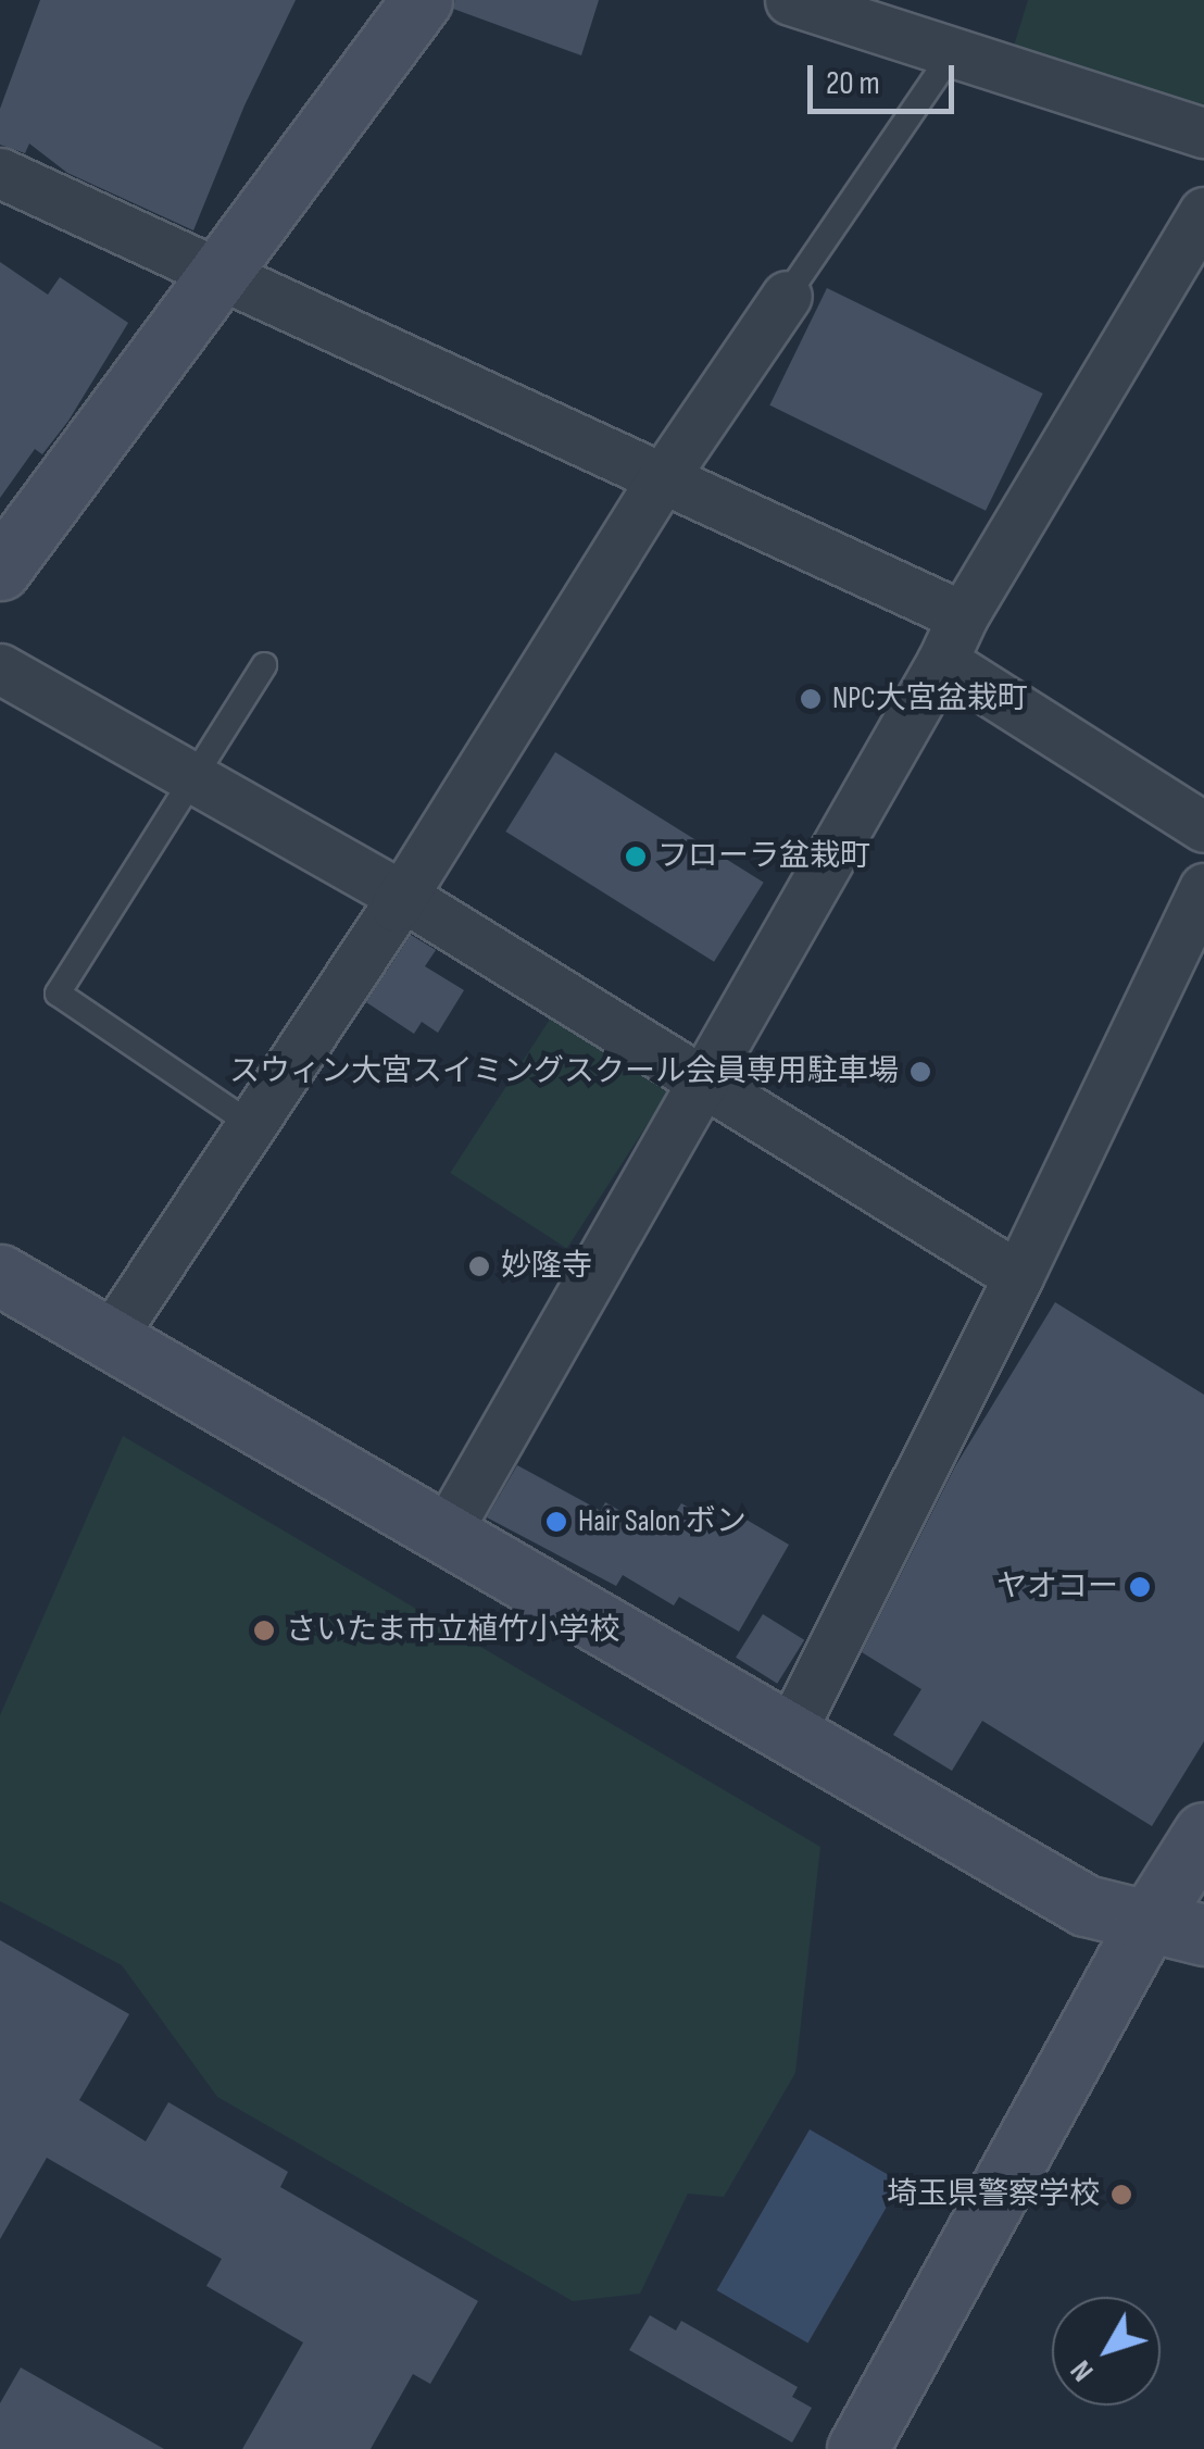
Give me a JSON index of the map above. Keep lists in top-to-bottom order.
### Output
{
  "places": [
    "NPC大宮盆栽町",
    "フローラ盆栽町",
    "スウィン大宮スイミングスクール会員専用駐車場",
    "妙隆寺",
    "Hair Salon ボン",
    "ヤオコー",
    "さいたま市立植竹小学校",
    "埼玉県警察学校"
  ],
  "scale_bar": "20 m",
  "north": "bottom left"
}
